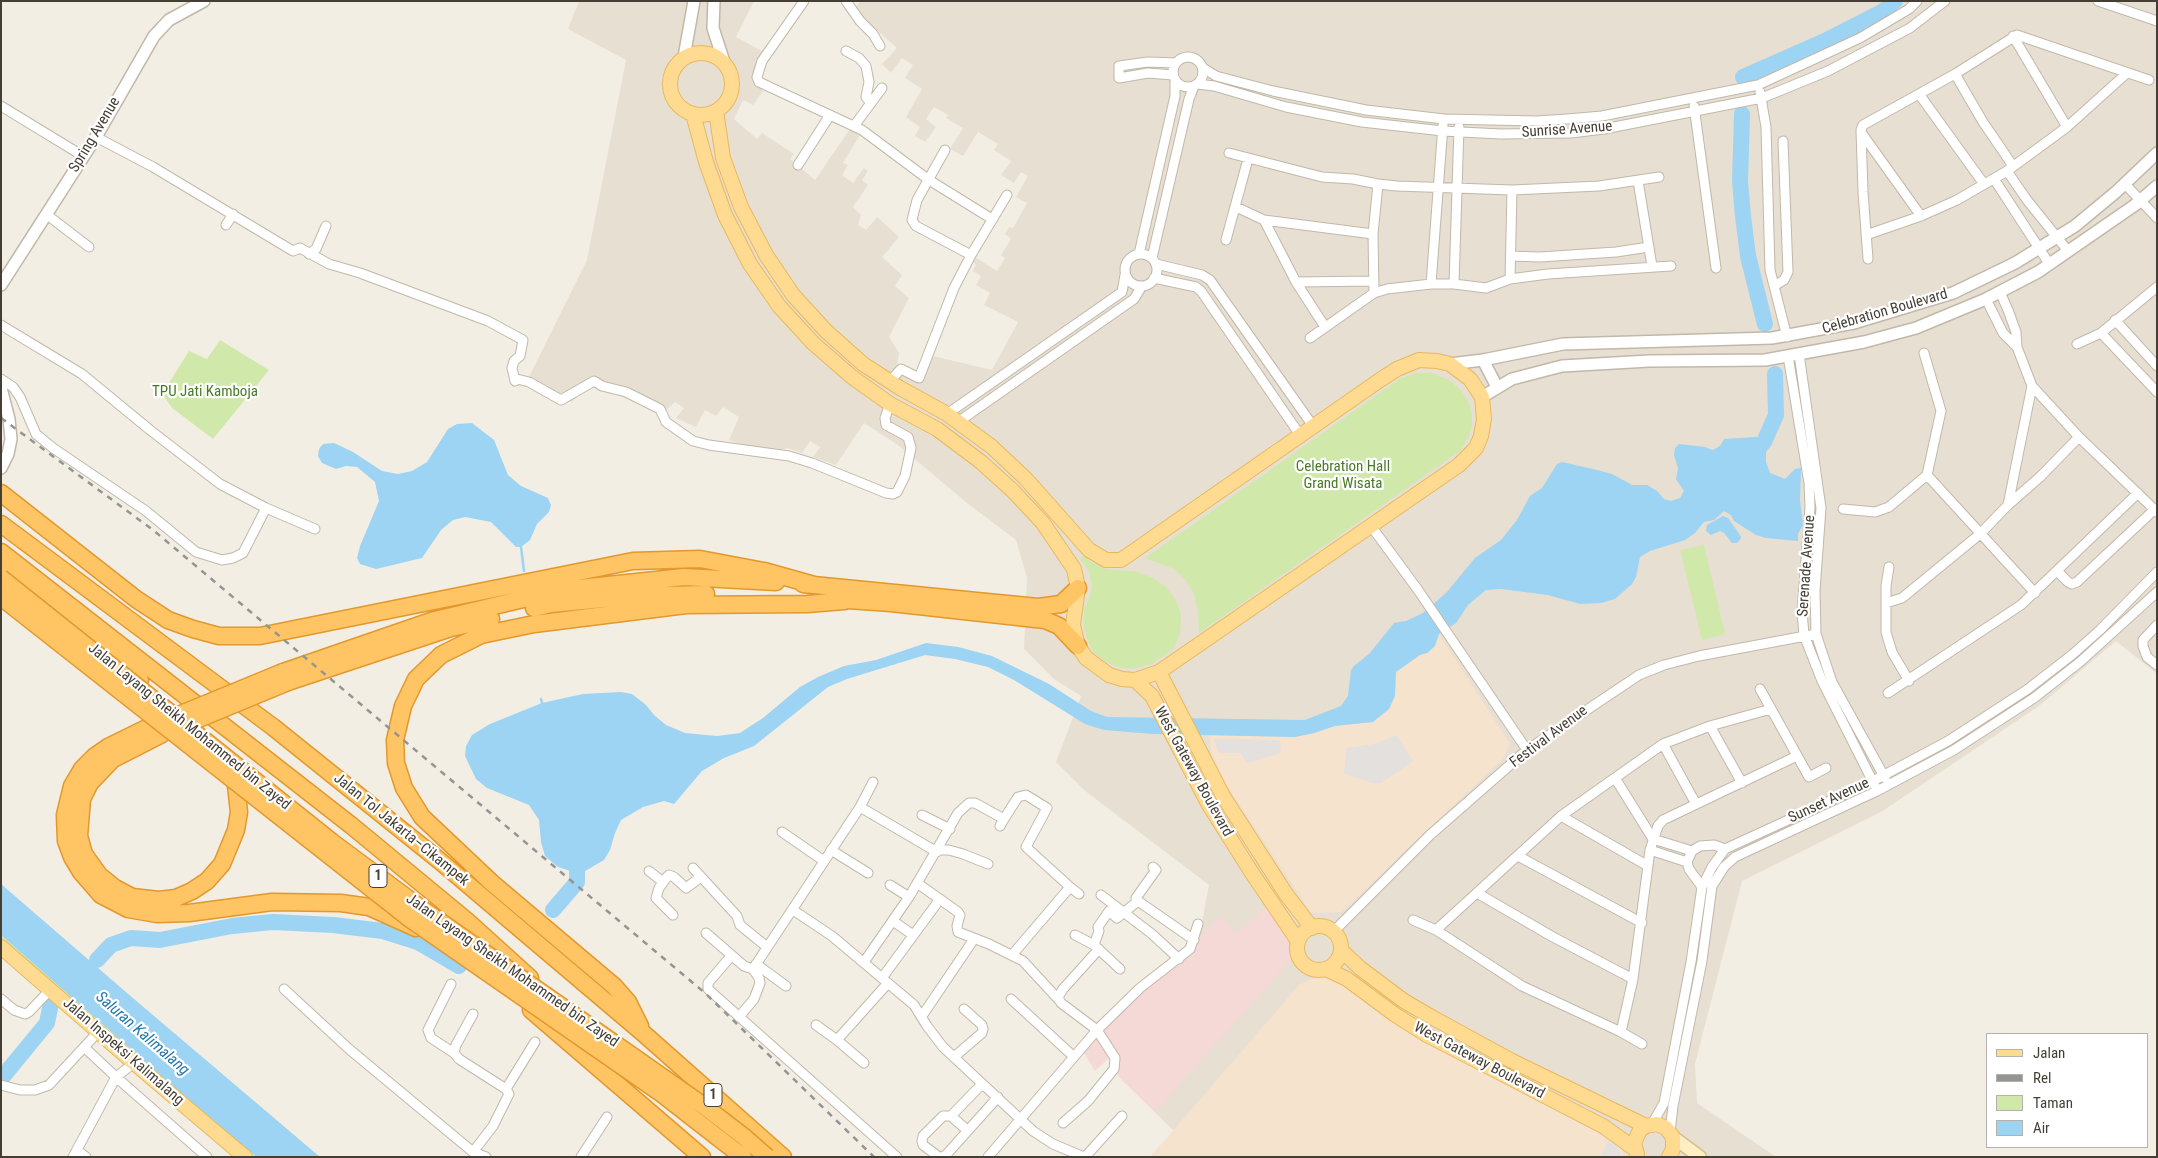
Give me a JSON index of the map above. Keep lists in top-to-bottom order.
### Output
{
  "streets": {
    "highway": ["Jalan Layang Sheikh Mohammed bin Zayed", "Jalan Tol Jakarta–Cikampek", "1"],
    "main road": ["West Gateway Boulevard", "Jalan Inspeksi Kalimalang"],
    "street": [
      "Sunrise Avenue",
      "Spring Avenue",
      "Celebration Boulevard",
      "Serenade Avenue",
      "Festival Avenue",
      "Sunset Avenue"
    ]
  },
  "crossings": [
    ["Celebration Boulevard", "Serenade Avenue"],
    ["Serenade Avenue", "Festival Avenue"],
    ["Serenade Avenue", "Sunset Avenue"],
    ["Festival Avenue", "West Gateway Boulevard"],
    ["West Gateway Boulevard", "Sunset Avenue"]
  ],
  "water": ["Saluran Kalimalang"],
  "parks": ["TPU Jati Kamboja", "Celebration Hall Grand Wisata"],
  "legend": [
    "Jalan",
    "Rel",
    "Taman",
    "Air"
  ]
}
